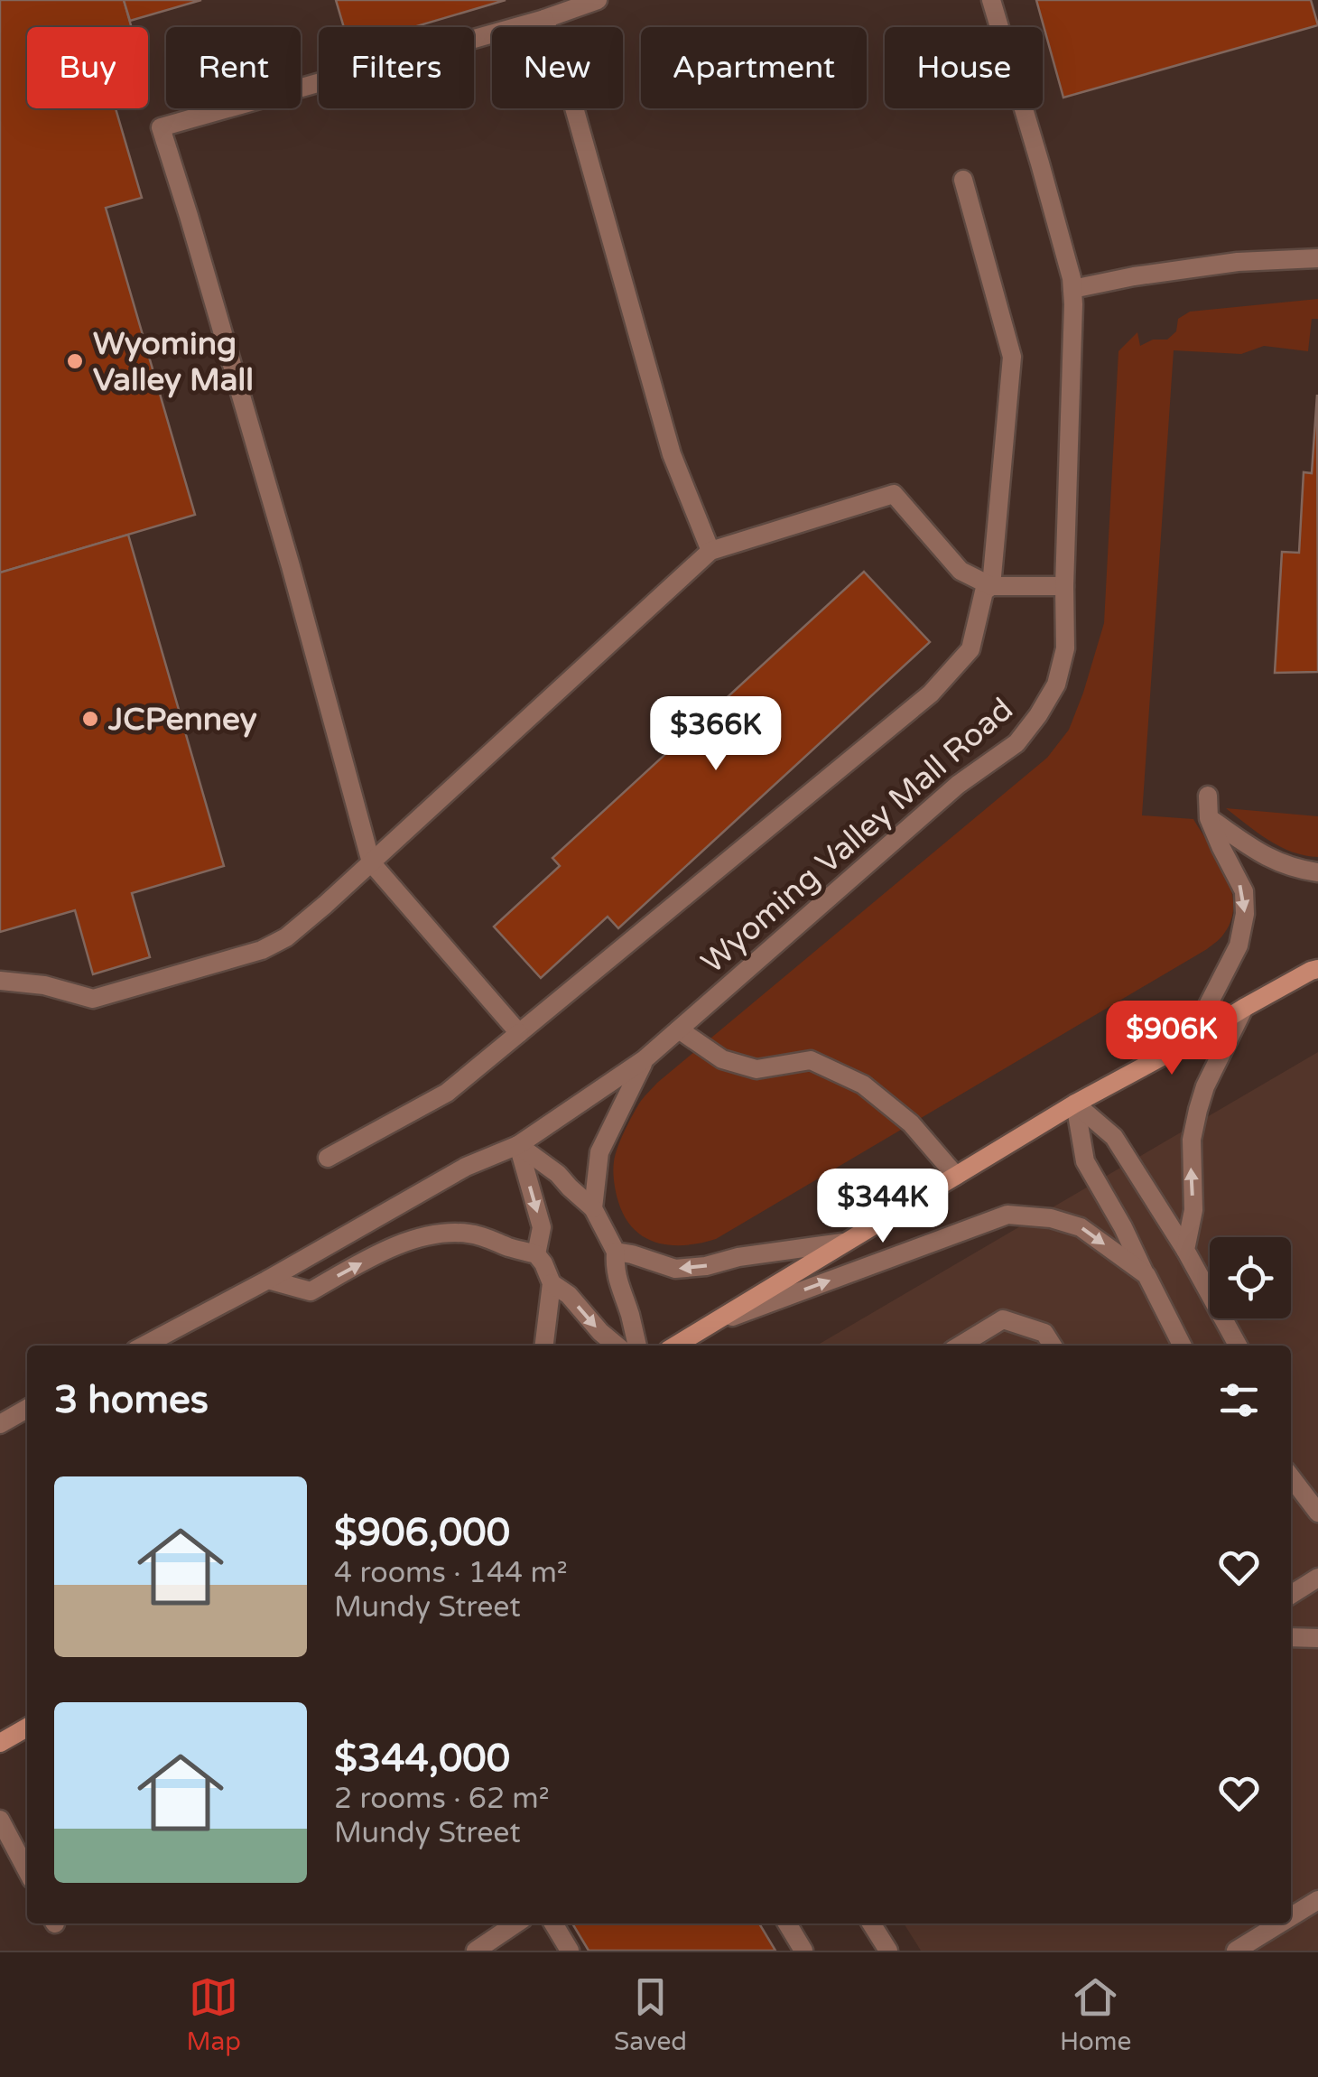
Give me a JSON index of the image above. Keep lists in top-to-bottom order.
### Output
{
  "streets": {
    "lane": ["Wyoming Valley Mall Road"]
  },
  "places": ["Wyoming Valley Mall", "JCPenney"],
  "page": {
    "chip": [
      "Buy",
      "Rent",
      "Filters",
      "New",
      "Apartment",
      "House"
    ],
    "price": ["$366K", "$906K", "$344K"],
    "heading": "3 homes",
    "list": [
      {
        "name": "$906,000",
        "note": "4 rooms · 144 m² · Mundy Street"
      },
      {
        "name": "$344,000",
        "note": "2 rooms · 62 m² · Mundy Street"
      }
    ],
    "tabs": ["Map", "Saved", "Home"]
  }
}
